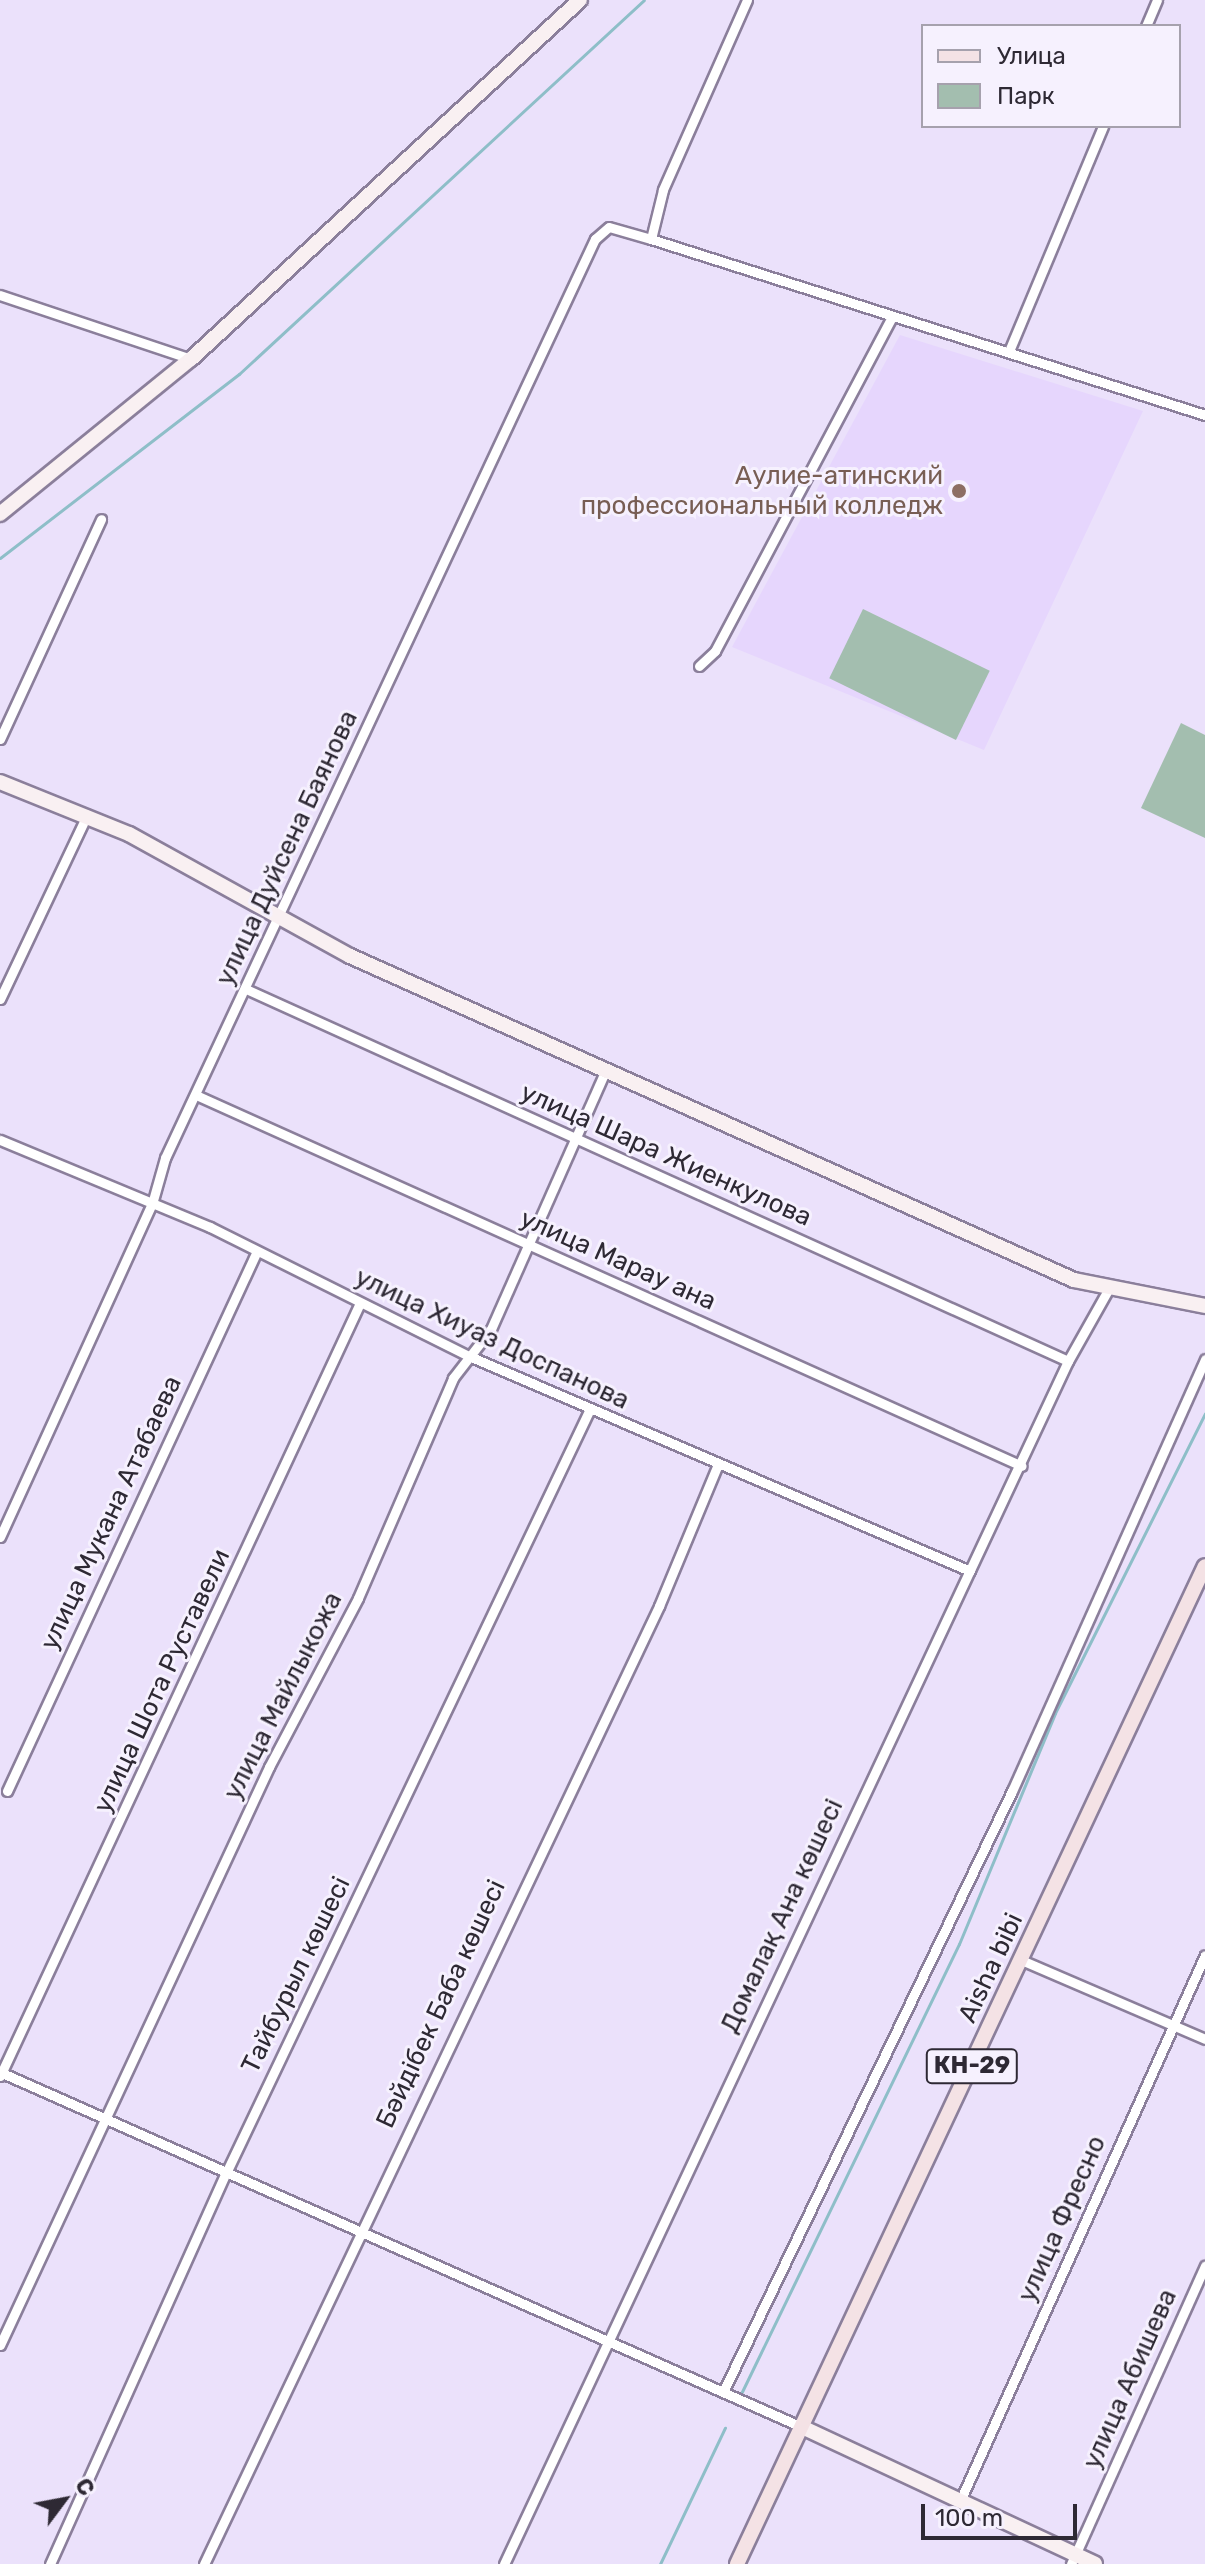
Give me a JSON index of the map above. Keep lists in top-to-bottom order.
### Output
{
  "streets": {
    "main road": ["Aisha bibi", "КН-29"],
    "street": [
      "улица Дуйсена Баянова",
      "улица Шара Жиенкулова",
      "улица Марау ана",
      "улица Хиуаз Доспанова",
      "улица Мукана Атабаева",
      "улица Шота Руставели",
      "улица Майлыкожа",
      "Домалақ Ана көшесі",
      "Тайбурыл көшесі",
      "Бәйдібек Баба көшесі",
      "улица Фресно",
      "улица Абишева"
    ]
  },
  "crossings": [
    ["улица Дуйсена Баянова", "улица Шара Жиенкулова"],
    ["улица Дуйсена Баянова", "улица Марау ана"],
    ["улица Дуйсена Баянова", "улица Хиуаз Доспанова"],
    ["улица Шара Жиенкулова", "улица Майлыкожа"],
    ["улица Шара Жиенкулова", "Домалақ Ана көшесі"],
    ["улица Марау ана", "улица Майлыкожа"],
    ["улица Марау ана", "Домалақ Ана көшесі"],
    ["улица Хиуаз Доспанова", "улица Мукана Атабаева"],
    ["улица Хиуаз Доспанова", "улица Шота Руставели"],
    ["улица Хиуаз Доспанова", "улица Майлыкожа"],
    ["улица Хиуаз Доспанова", "Домалақ Ана көшесі"],
    ["улица Хиуаз Доспанова", "Тайбурыл көшесі"],
    ["улица Хиуаз Доспанова", "Бәйдібек Баба көшесі"]
  ],
  "places": ["Аулие-атинский профессиональный колледж"],
  "legend": ["Улица", "Парк"],
  "scale_bar": "100 m",
  "north": "top right"
}
